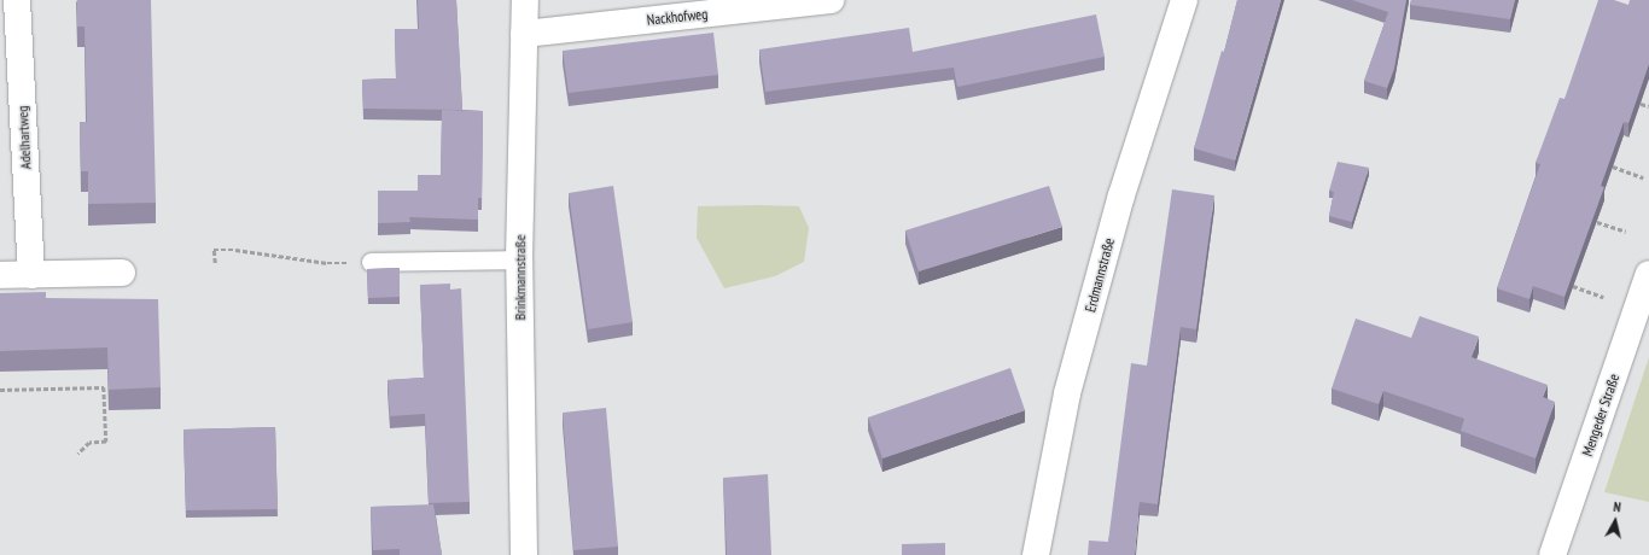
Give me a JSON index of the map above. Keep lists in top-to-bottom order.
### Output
{
  "streets": {
    "street": [
      "Nackhofweg",
      "Adelhartweg",
      "Erdmannstraße",
      "Brinkmannstraße",
      "Mengeder Straße"
    ]
  },
  "crossings": [
    ["Nackhofweg", "Brinkmannstraße"]
  ],
  "north": "top"
}
